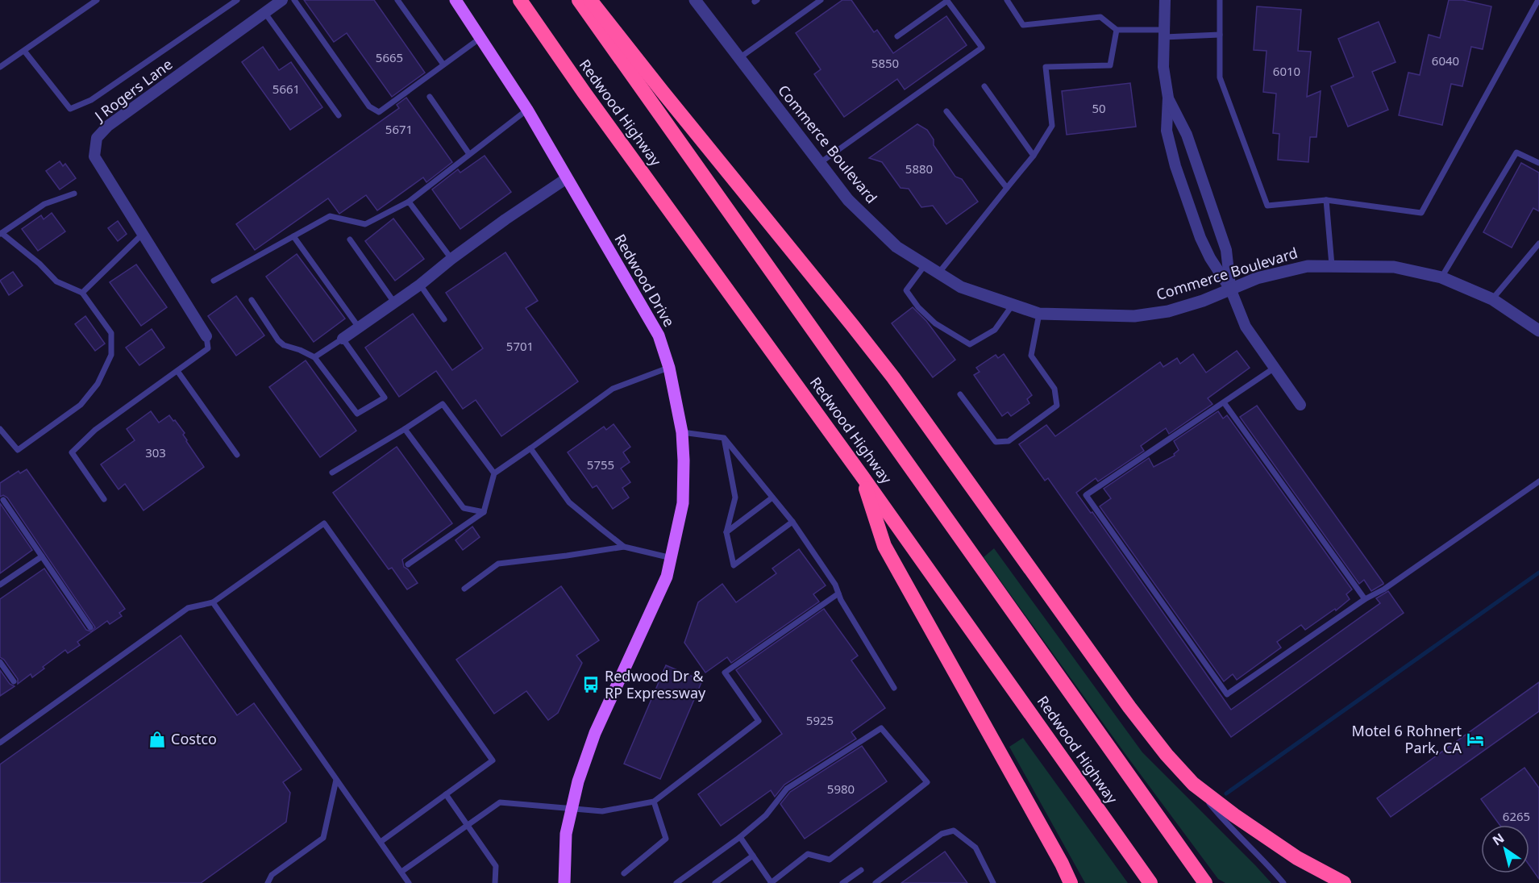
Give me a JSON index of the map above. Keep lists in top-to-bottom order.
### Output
{
  "streets": {
    "highway": ["Redwood Highway"],
    "main road": ["Redwood Drive"],
    "street": ["J Rogers Lane", "Commerce Boulevard"]
  },
  "places": {
    "bus stop": ["Redwood Dr & RP Expressway"],
    "shop": ["Costco"],
    "hotel": ["Motel 6 Rohnert Park, CA"]
  },
  "house_numbers": [
    "5665",
    "6040",
    "5850",
    "6010",
    "5661",
    "50",
    "5671",
    "5880",
    "5701",
    "303",
    "5755",
    "5925",
    "5980",
    "6265"
  ],
  "north": "top left"
}
